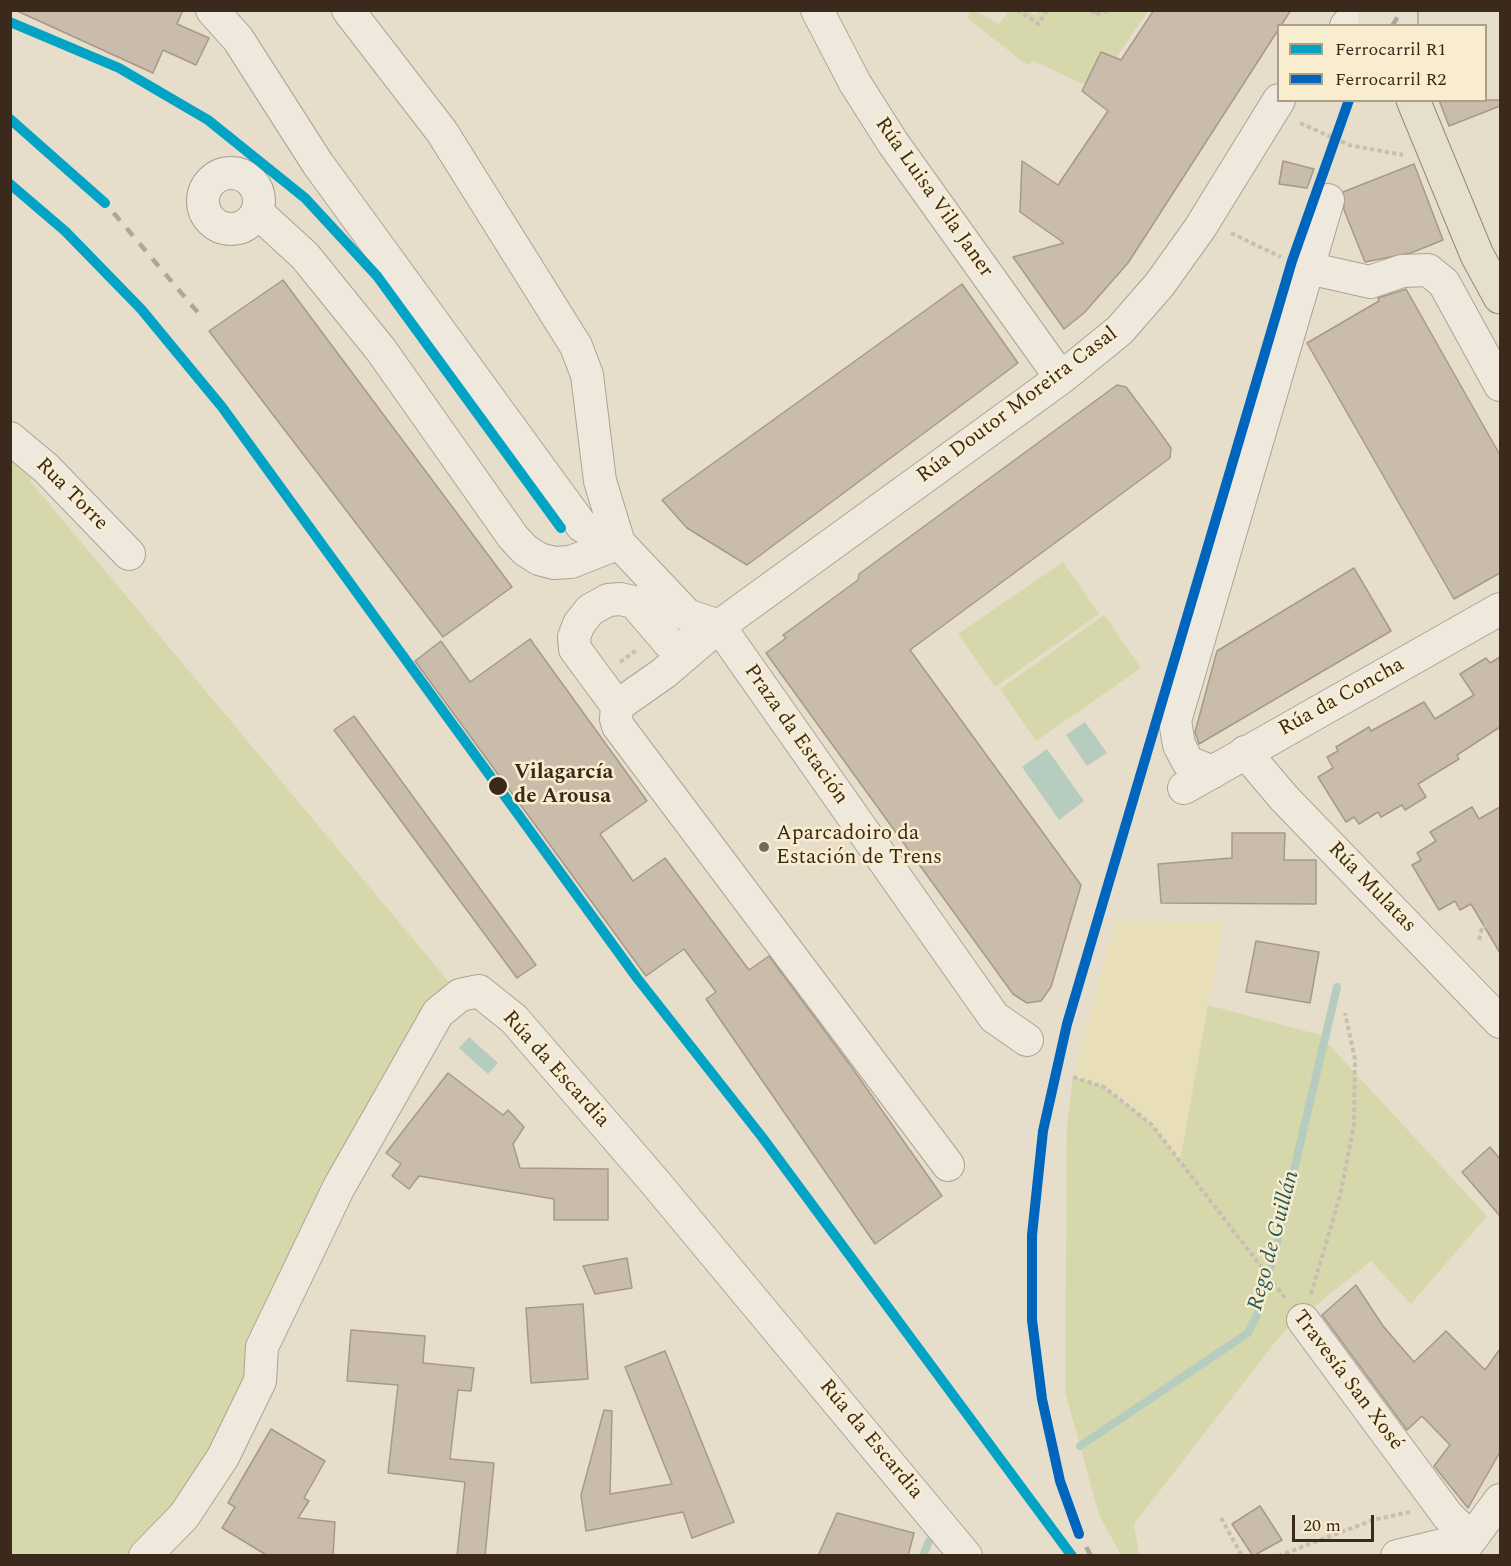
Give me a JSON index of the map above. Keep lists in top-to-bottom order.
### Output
{
  "streets": {
    "street": [
      "Rúa Luisa Vila Janer",
      "Rúa Doutor Moreira Casal",
      "Rua Torre",
      "Rúa da Concha",
      "Praza da Estación",
      "Rúa Mulatas",
      "Rúa da Escardia",
      "Travesía San Xosé"
    ]
  },
  "crossings": [
    ["Rúa Luisa Vila Janer", "Rúa Doutor Moreira Casal"],
    ["Rúa Doutor Moreira Casal", "Praza da Estación"],
    ["Rúa da Concha", "Rúa Mulatas"]
  ],
  "water": ["Rego de Guillán"],
  "places": ["Vilagarcía de Arousa", "Aparcadoiro da Estación de Trens"],
  "lines": ["rail line R1", "rail line R2"],
  "legend": ["Ferrocarril R1", "Ferrocarril R2"],
  "scale_bar": "20 m"
}
